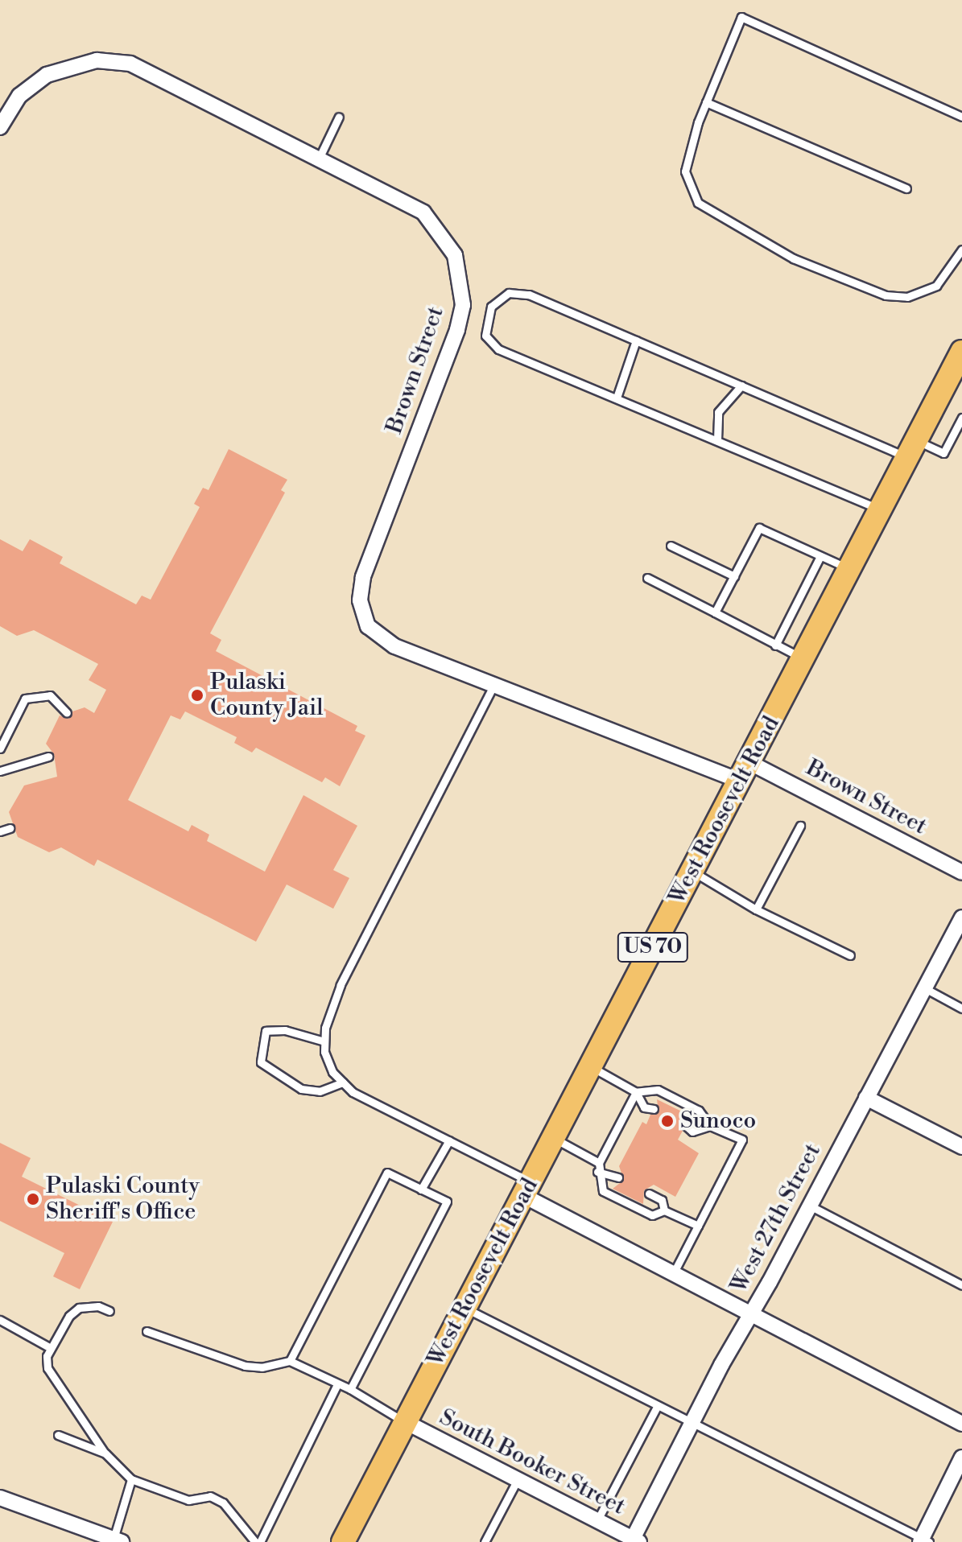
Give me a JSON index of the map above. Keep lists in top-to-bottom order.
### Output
{
  "streets": {
    "main road": ["West Roosevelt Road", "US 70"],
    "street": ["Brown Street", "West 27th Street", "South Booker Street"]
  },
  "crossings": [
    ["Brown Street", "West Roosevelt Road"],
    ["West Roosevelt Road", "South Booker Street"],
    ["West 27th Street", "South Booker Street"]
  ],
  "places": ["Pulaski County Jail", "Sunoco", "Pulaski County Sheriff's Office"]
}
